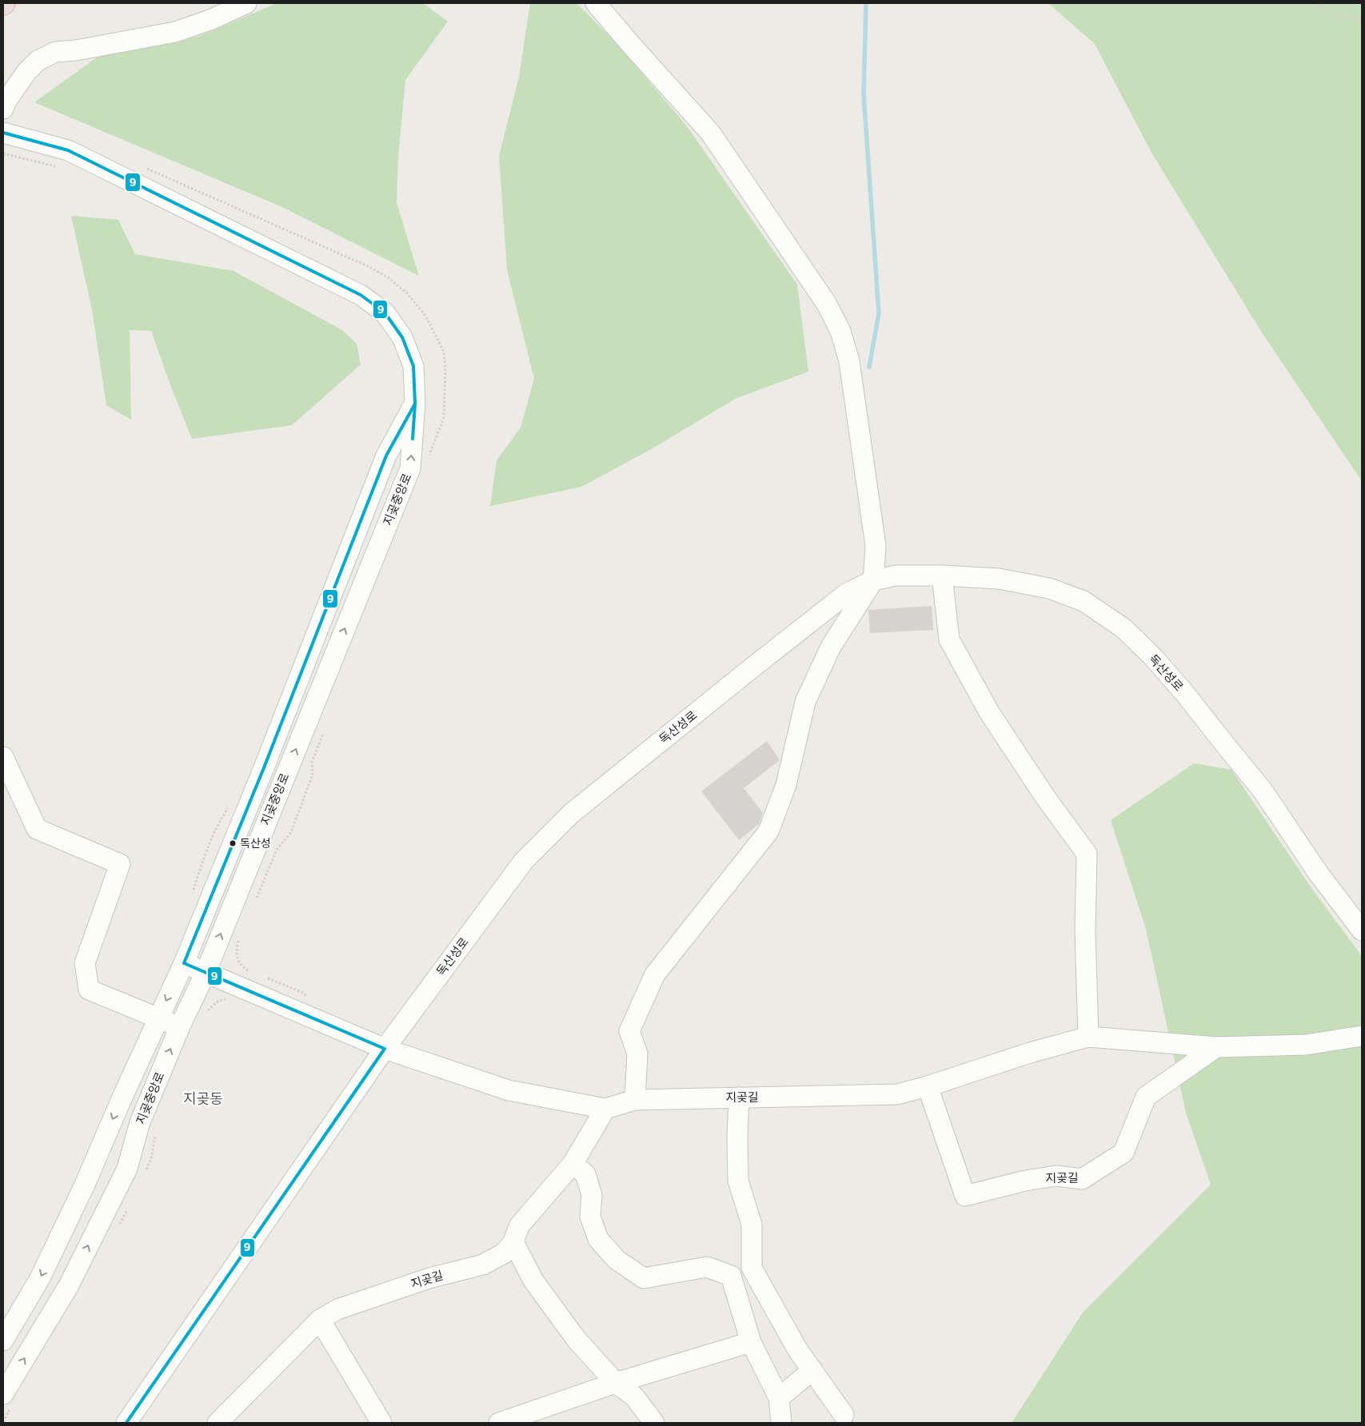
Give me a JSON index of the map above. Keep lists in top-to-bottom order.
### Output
{
  "streets": {
    "street": ["지곶중앙로", "독산성로", "지곶길"]
  },
  "crossings": [
    ["지곶중앙로", "지곶길"],
    ["독산성로", "지곶길"]
  ],
  "districts": ["지곶동"],
  "places": ["독산성"],
  "lines": ["transit line 9"]
}
